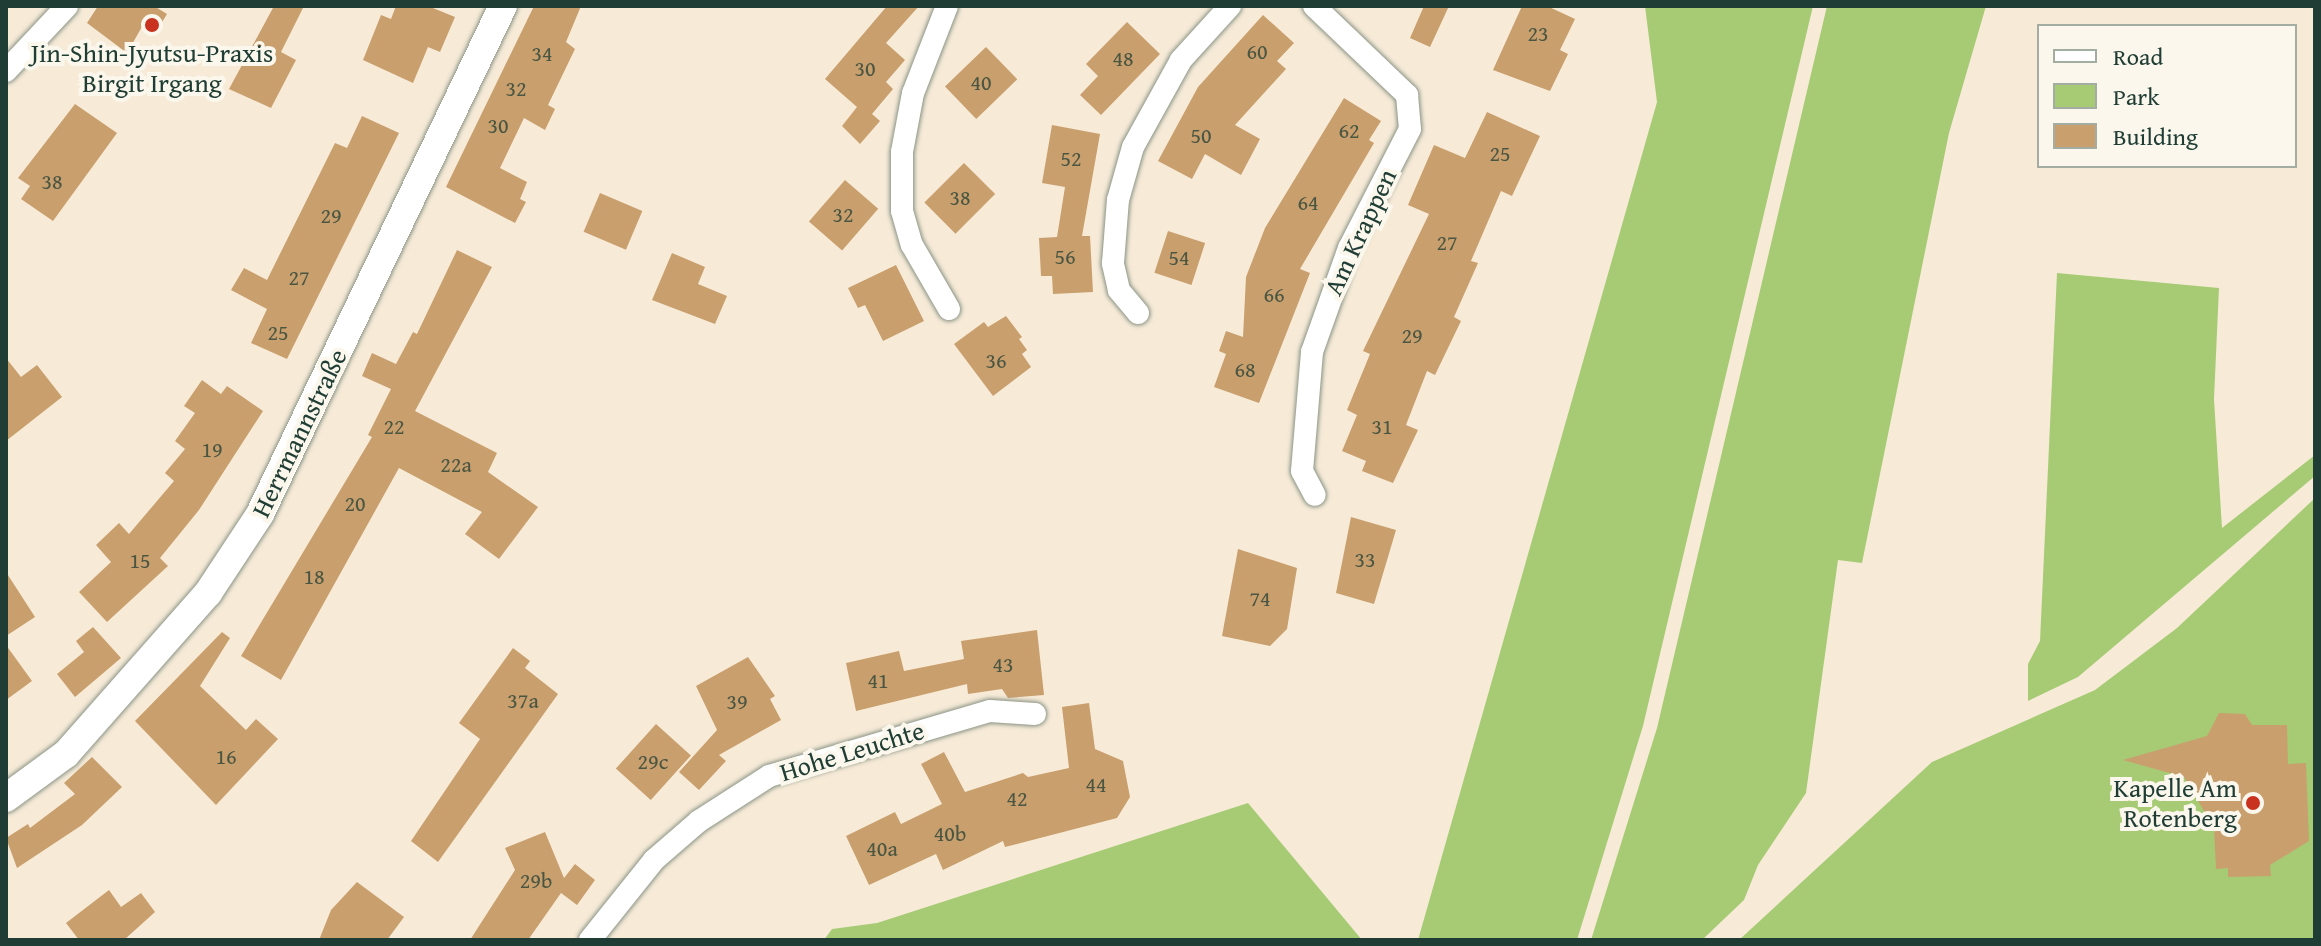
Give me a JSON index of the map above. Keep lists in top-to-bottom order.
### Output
{
  "streets": {
    "street": ["Am Krappen", "Herrmannstraße", "Hohe Leuchte"]
  },
  "places": ["Jin-Shin-Jyutsu-Praxis Birgit Irgang", "Kapelle Am Rotenberg"],
  "house_numbers": [
    "23",
    "60",
    "34",
    "48",
    "30",
    "40",
    "32",
    "30",
    "62",
    "50",
    "25",
    "52",
    "38",
    "38",
    "64",
    "32",
    "29",
    "27",
    "56",
    "54",
    "27",
    "66",
    "25",
    "29",
    "36",
    "68",
    "22",
    "31",
    "19",
    "22a",
    "20",
    "33",
    "15",
    "18",
    "74",
    "43",
    "41",
    "37a",
    "39",
    "16",
    "29c",
    "44",
    "42",
    "40b",
    "40a",
    "29b"
  ],
  "legend": ["Road", "Park", "Building"]
}
